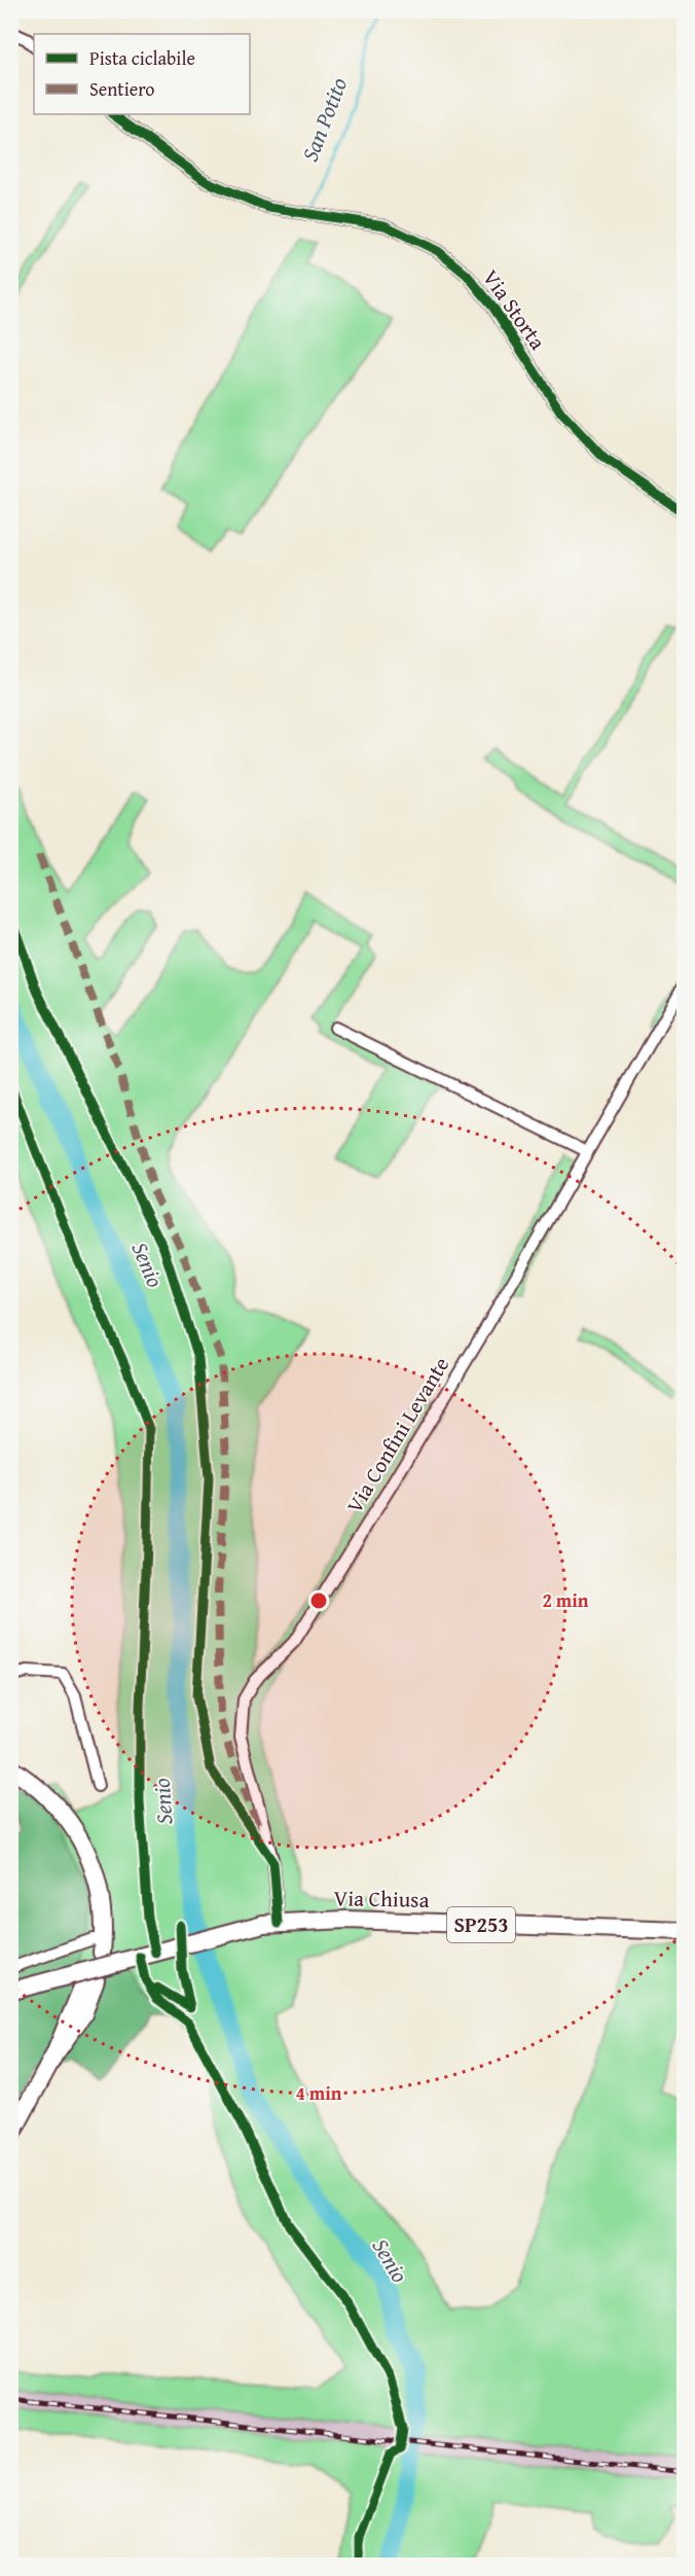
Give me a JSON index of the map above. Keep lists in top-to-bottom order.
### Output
{
  "streets": {
    "main road": ["Via Chiusa", "SP253"],
    "street": ["Via Storta", "Via Confini Levante"]
  },
  "crossings": [
    ["Via Confini Levante", "Via Chiusa"],
    ["Via Confini Levante", "SP253"],
    ["Via Chiusa", "SP253"]
  ],
  "water": ["San Potito", "Senio"],
  "legend": ["Pista ciclabile", "Sentiero"],
  "rings": ["2 min", "4 min"]
}
